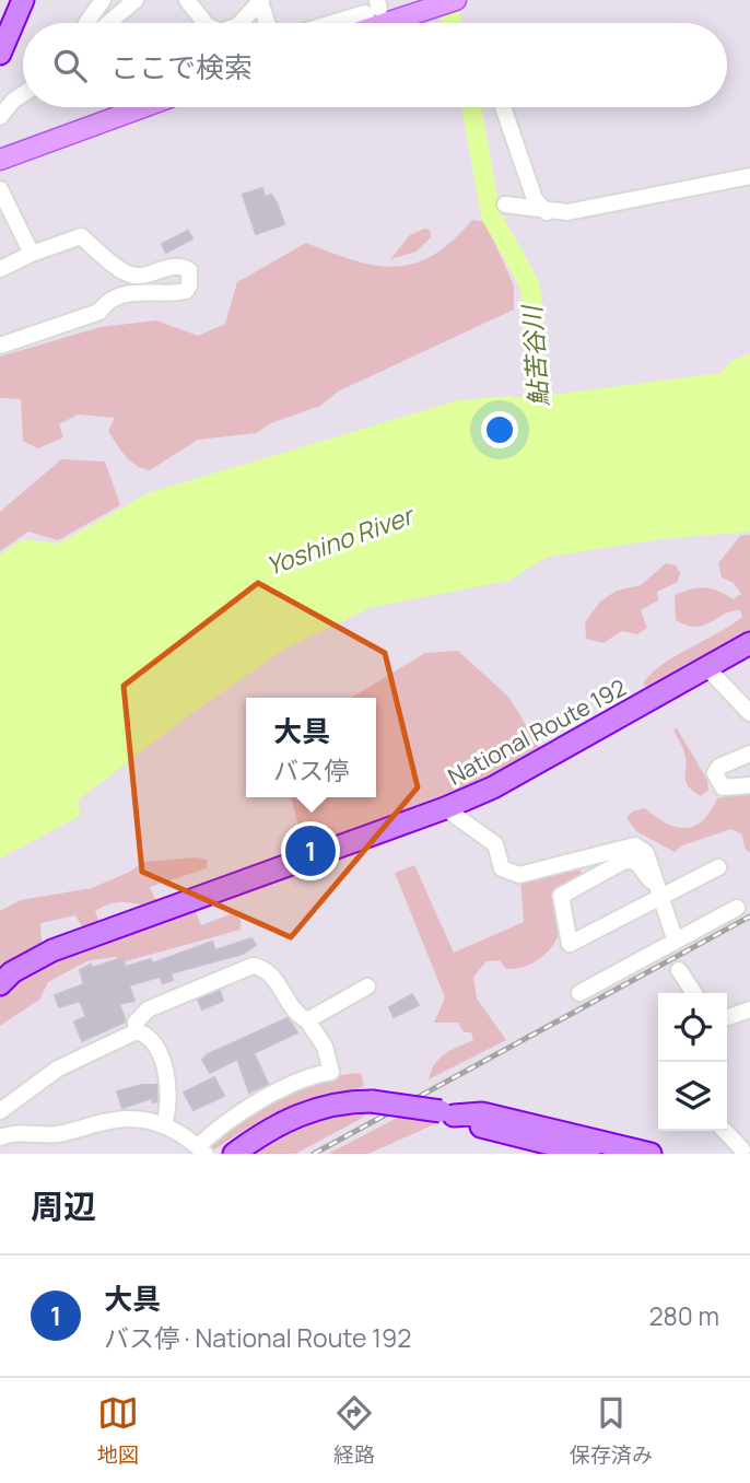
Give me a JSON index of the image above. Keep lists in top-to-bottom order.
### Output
{
  "streets": {
    "highway": ["National Route 192"]
  },
  "water": ["鮎苦谷川", "Yoshino River"],
  "page": {
    "search": "ここで検索",
    "popup": ["大具", "バス停"],
    "pins": "1",
    "heading": "周辺",
    "list": [
      {
        "mark": "1",
        "name": "大具",
        "note": "バス停 · National Route 192",
        "value": "280 m"
      }
    ],
    "nav": ["地図", "経路", "保存済み"]
  }
}
